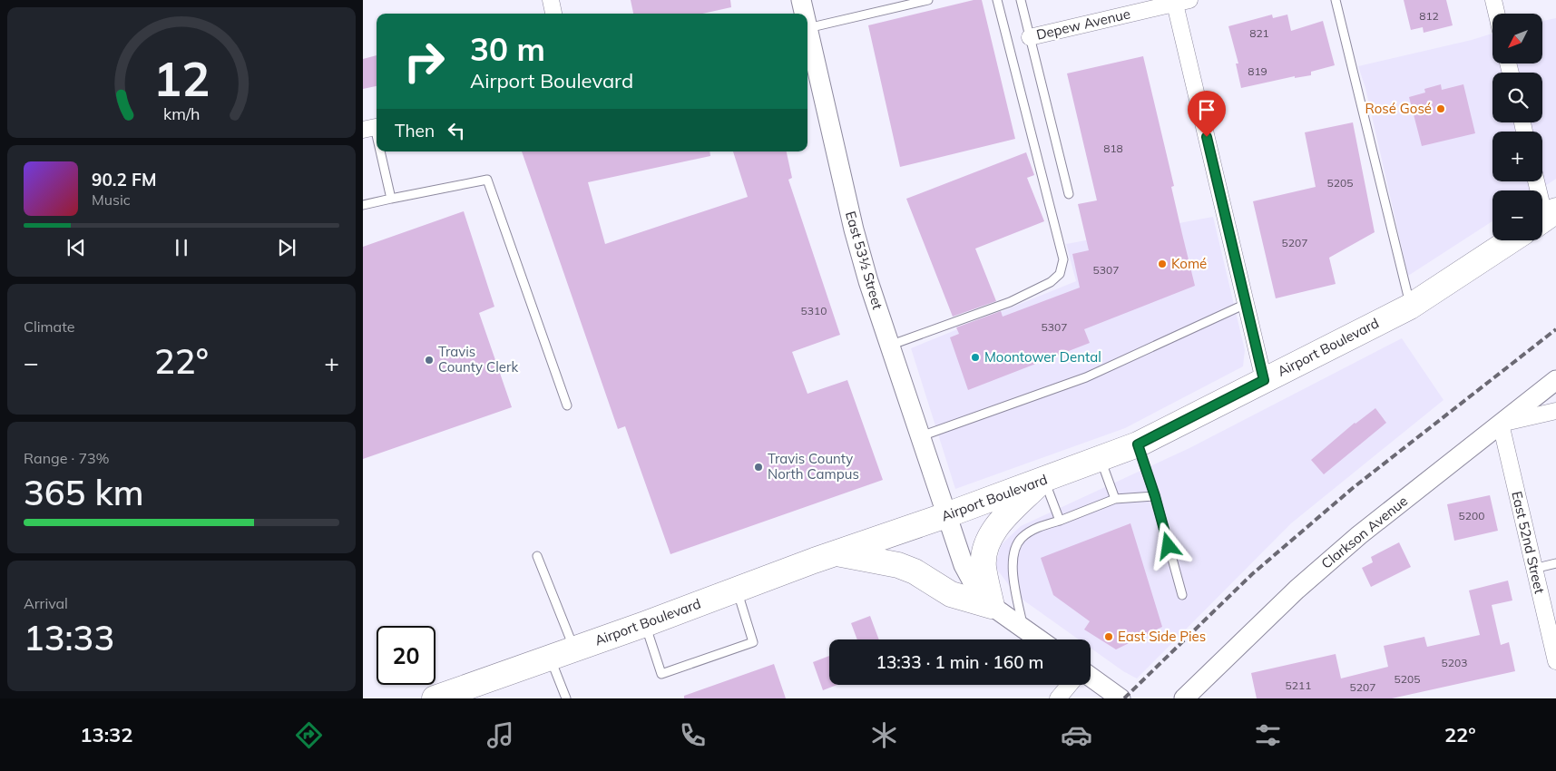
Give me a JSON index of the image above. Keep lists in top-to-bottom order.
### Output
{
  "streets": {
    "main road": ["Airport Boulevard"],
    "street": [
      "Depew Avenue",
      "East 53½ Street",
      "Clarkson Avenue",
      "East 52nd Street"
    ]
  },
  "crossings": [
    ["East 53½ Street", "Airport Boulevard"],
    ["Clarkson Avenue", "East 52nd Street"]
  ],
  "places": [
    "Rosé Gosé",
    "Komé",
    "Moontower Dental",
    "Travis County Clerk",
    "Travis County North Campus",
    "East Side Pies"
  ],
  "house_numbers": [
    "812",
    "821",
    "819",
    "818",
    "5205",
    "5207",
    "5307",
    "5310",
    "5307",
    "5200",
    "5203",
    "5205",
    "5211",
    "5207"
  ],
  "north": "bottom left",
  "page": {
    "map_buttons": ["+", "−"],
    "turn": ["30 m", "Airport Boulevard"],
    "then": "Then",
    "song": ["90.2 FM", "Music"],
    "tile": [
      "Climate",
      ["Range · 73%", "365 km"],
      ["Arrival", "13:33"]
    ],
    "heat": ["−", "22°", "+"],
    "limit": "20",
    "trip": "13:33 · 1 min · 160 m",
    "tabs": ["13:32", "22°"],
    "gauge": ["12", "km/h"]
  }
}
